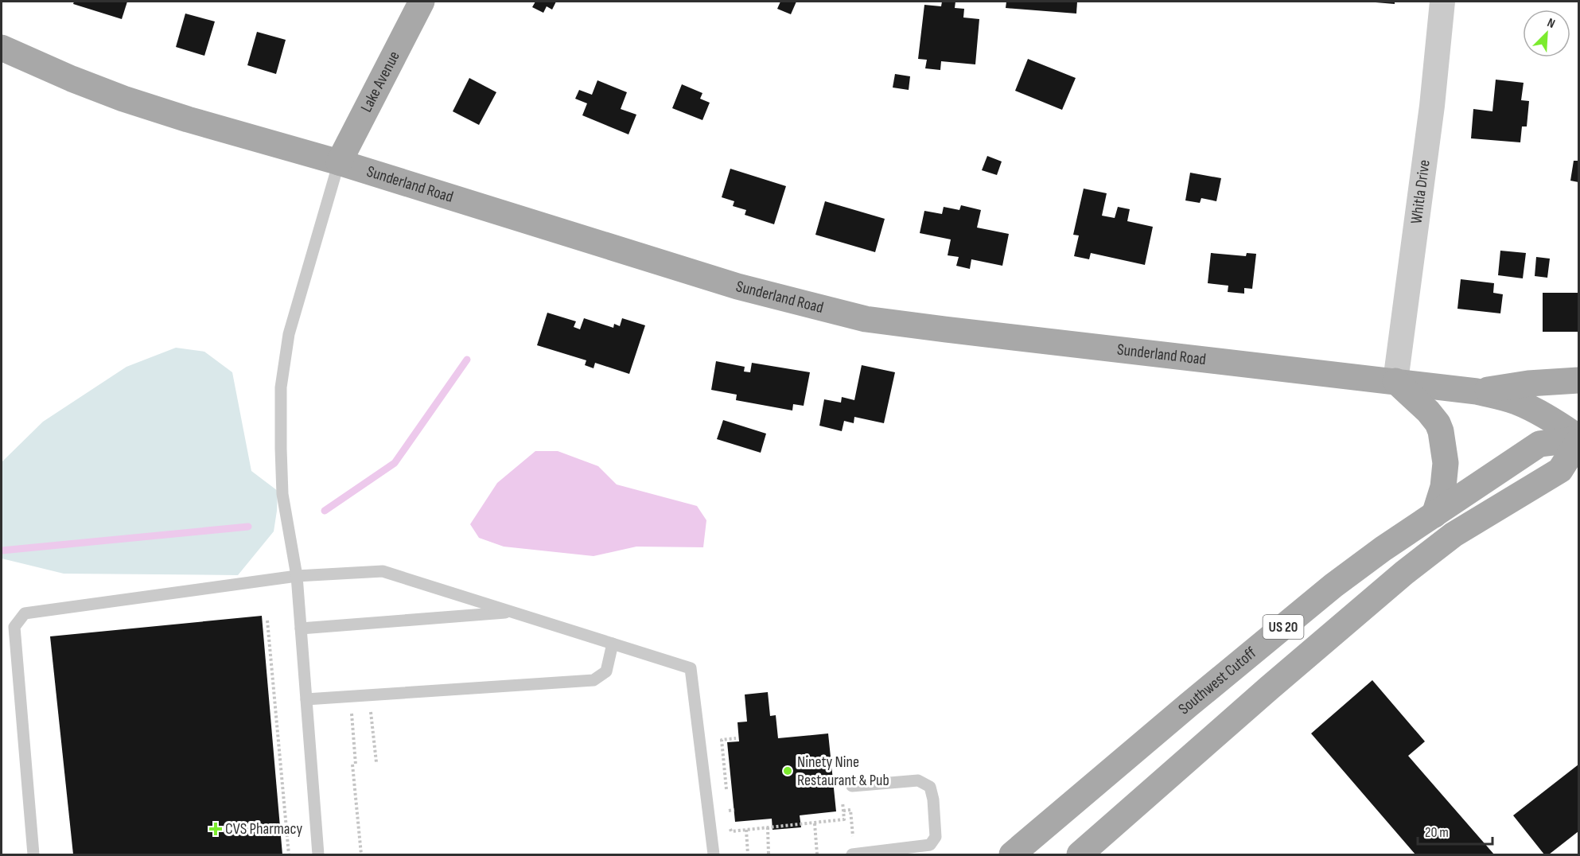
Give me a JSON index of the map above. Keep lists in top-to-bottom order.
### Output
{
  "streets": {
    "main road": [
      "Lake Avenue",
      "Sunderland Road",
      "US 20",
      "Southwest Cutoff"
    ],
    "street": ["Whitla Drive"]
  },
  "crossings": [
    ["Lake Avenue", "Sunderland Road"],
    ["Sunderland Road", "Whitla Drive"],
    ["Sunderland Road", "US 20"],
    ["Sunderland Road", "Southwest Cutoff"],
    ["US 20", "Southwest Cutoff"]
  ],
  "places": {
    "other": ["Ninety Nine Restaurant & Pub"],
    "health": ["CVS Pharmacy"]
  },
  "scale_bar": "20 m",
  "north": "top right"
}
